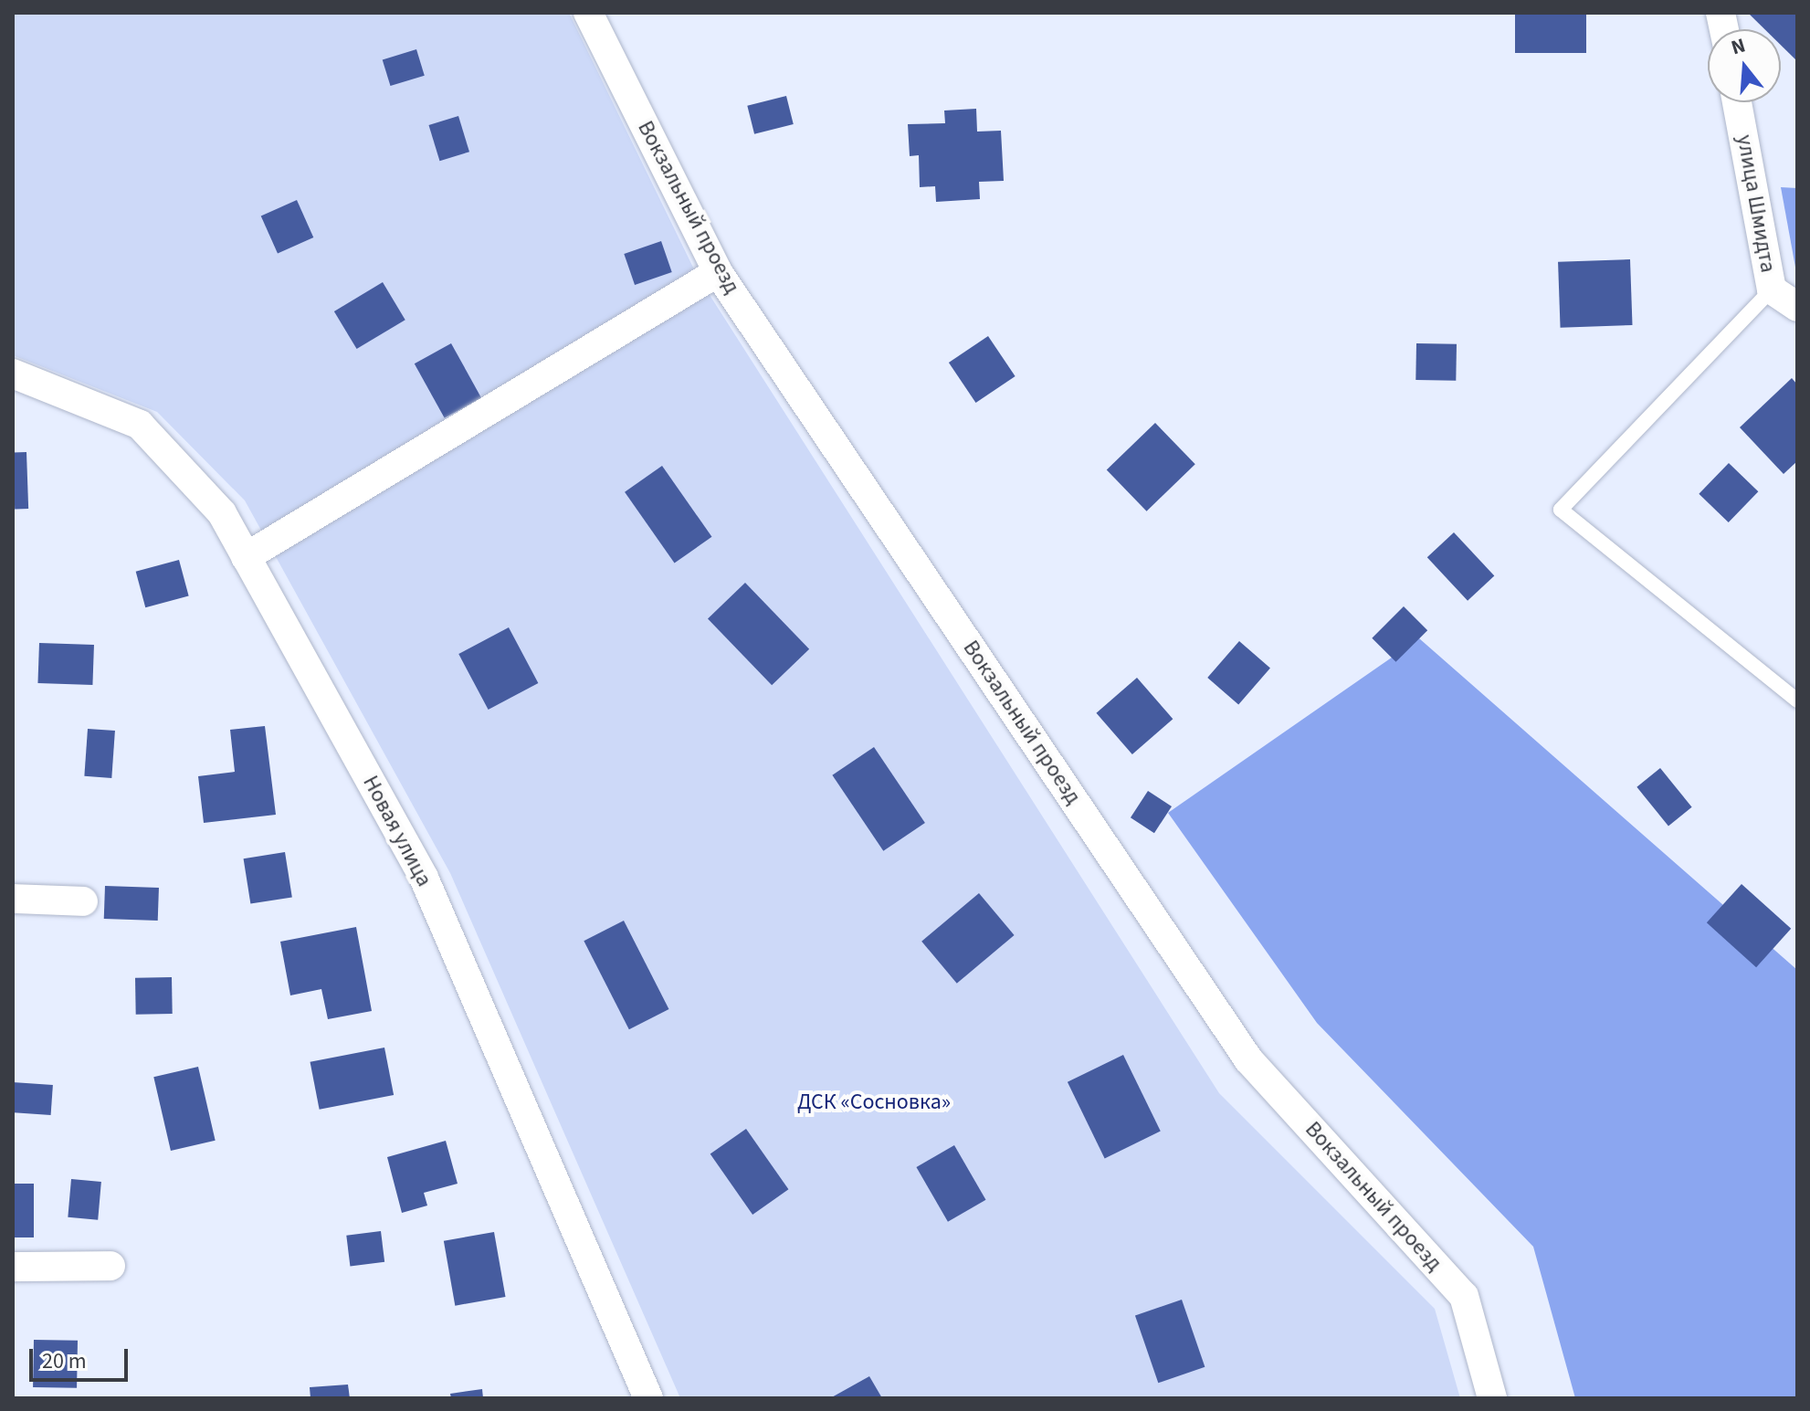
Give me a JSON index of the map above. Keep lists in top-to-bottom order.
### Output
{
  "streets": {
    "street": ["улица Шмидта", "Вокзальный проезд", "Новая улица"]
  },
  "parks": ["ДСК «Сосновка»"],
  "scale_bar": "20 m",
  "north": "top"
}
